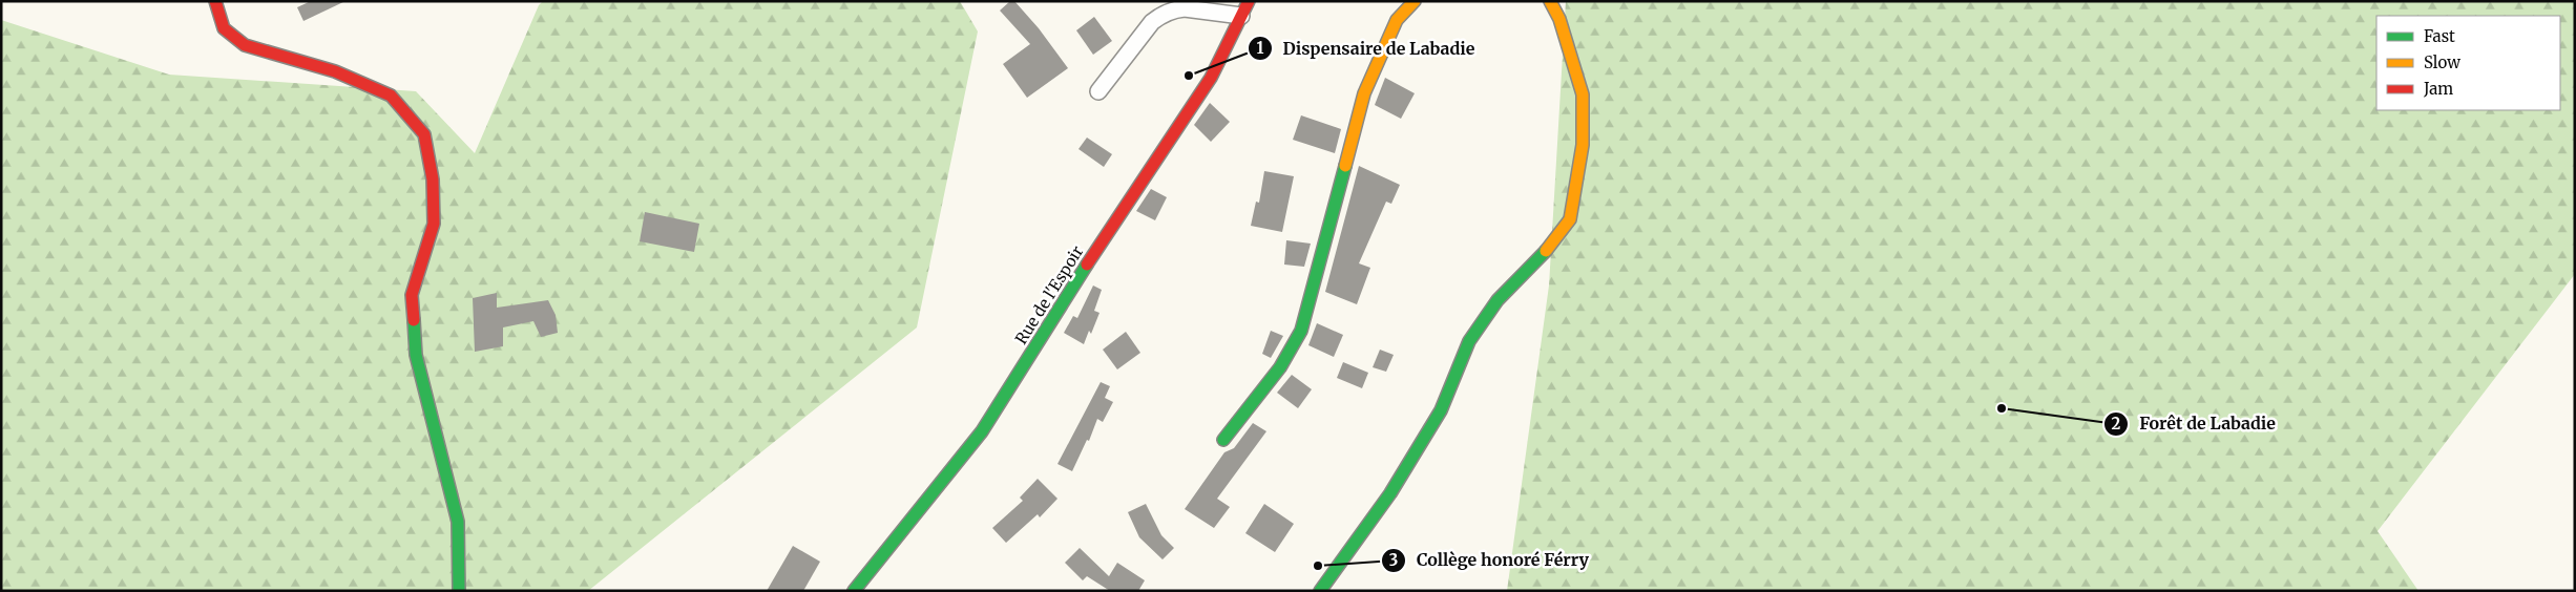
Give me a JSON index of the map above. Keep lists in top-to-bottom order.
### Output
{
  "streets": {
    "street": ["Rue de l'Espoir"]
  },
  "places": ["Dispensaire de Labadie", "Forêt de Labadie", "Collège honoré Férry"],
  "legend": ["Fast", "Slow", "Jam"]
}
